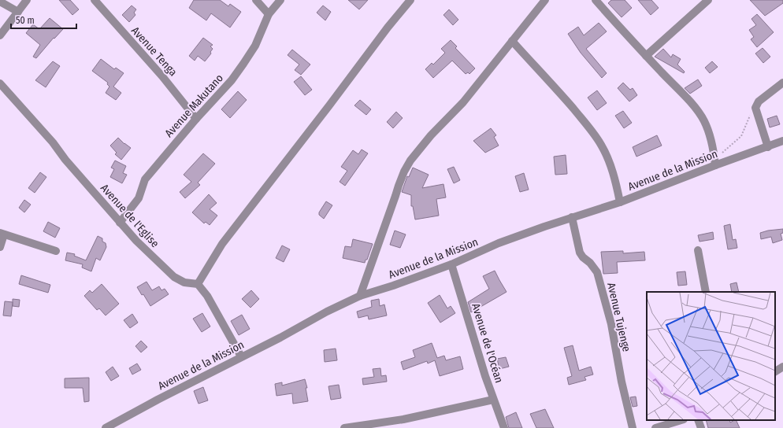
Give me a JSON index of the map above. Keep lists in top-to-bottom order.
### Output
{
  "streets": {
    "street": [
      "Avenue Tenga",
      "Avenue Makutano",
      "Avenue de la Mission",
      "Avenue de l'Eglise",
      "Avenue Tujenge",
      "Avenue de l'Océan"
    ]
  },
  "crossings": [
    ["Avenue Tenga", "Avenue Makutano"],
    ["Avenue Makutano", "Avenue de l'Eglise"],
    ["Avenue de la Mission", "Avenue Tujenge"],
    ["Avenue de la Mission", "Avenue de l'Océan"]
  ],
  "scale_bar": "50 m"
}
